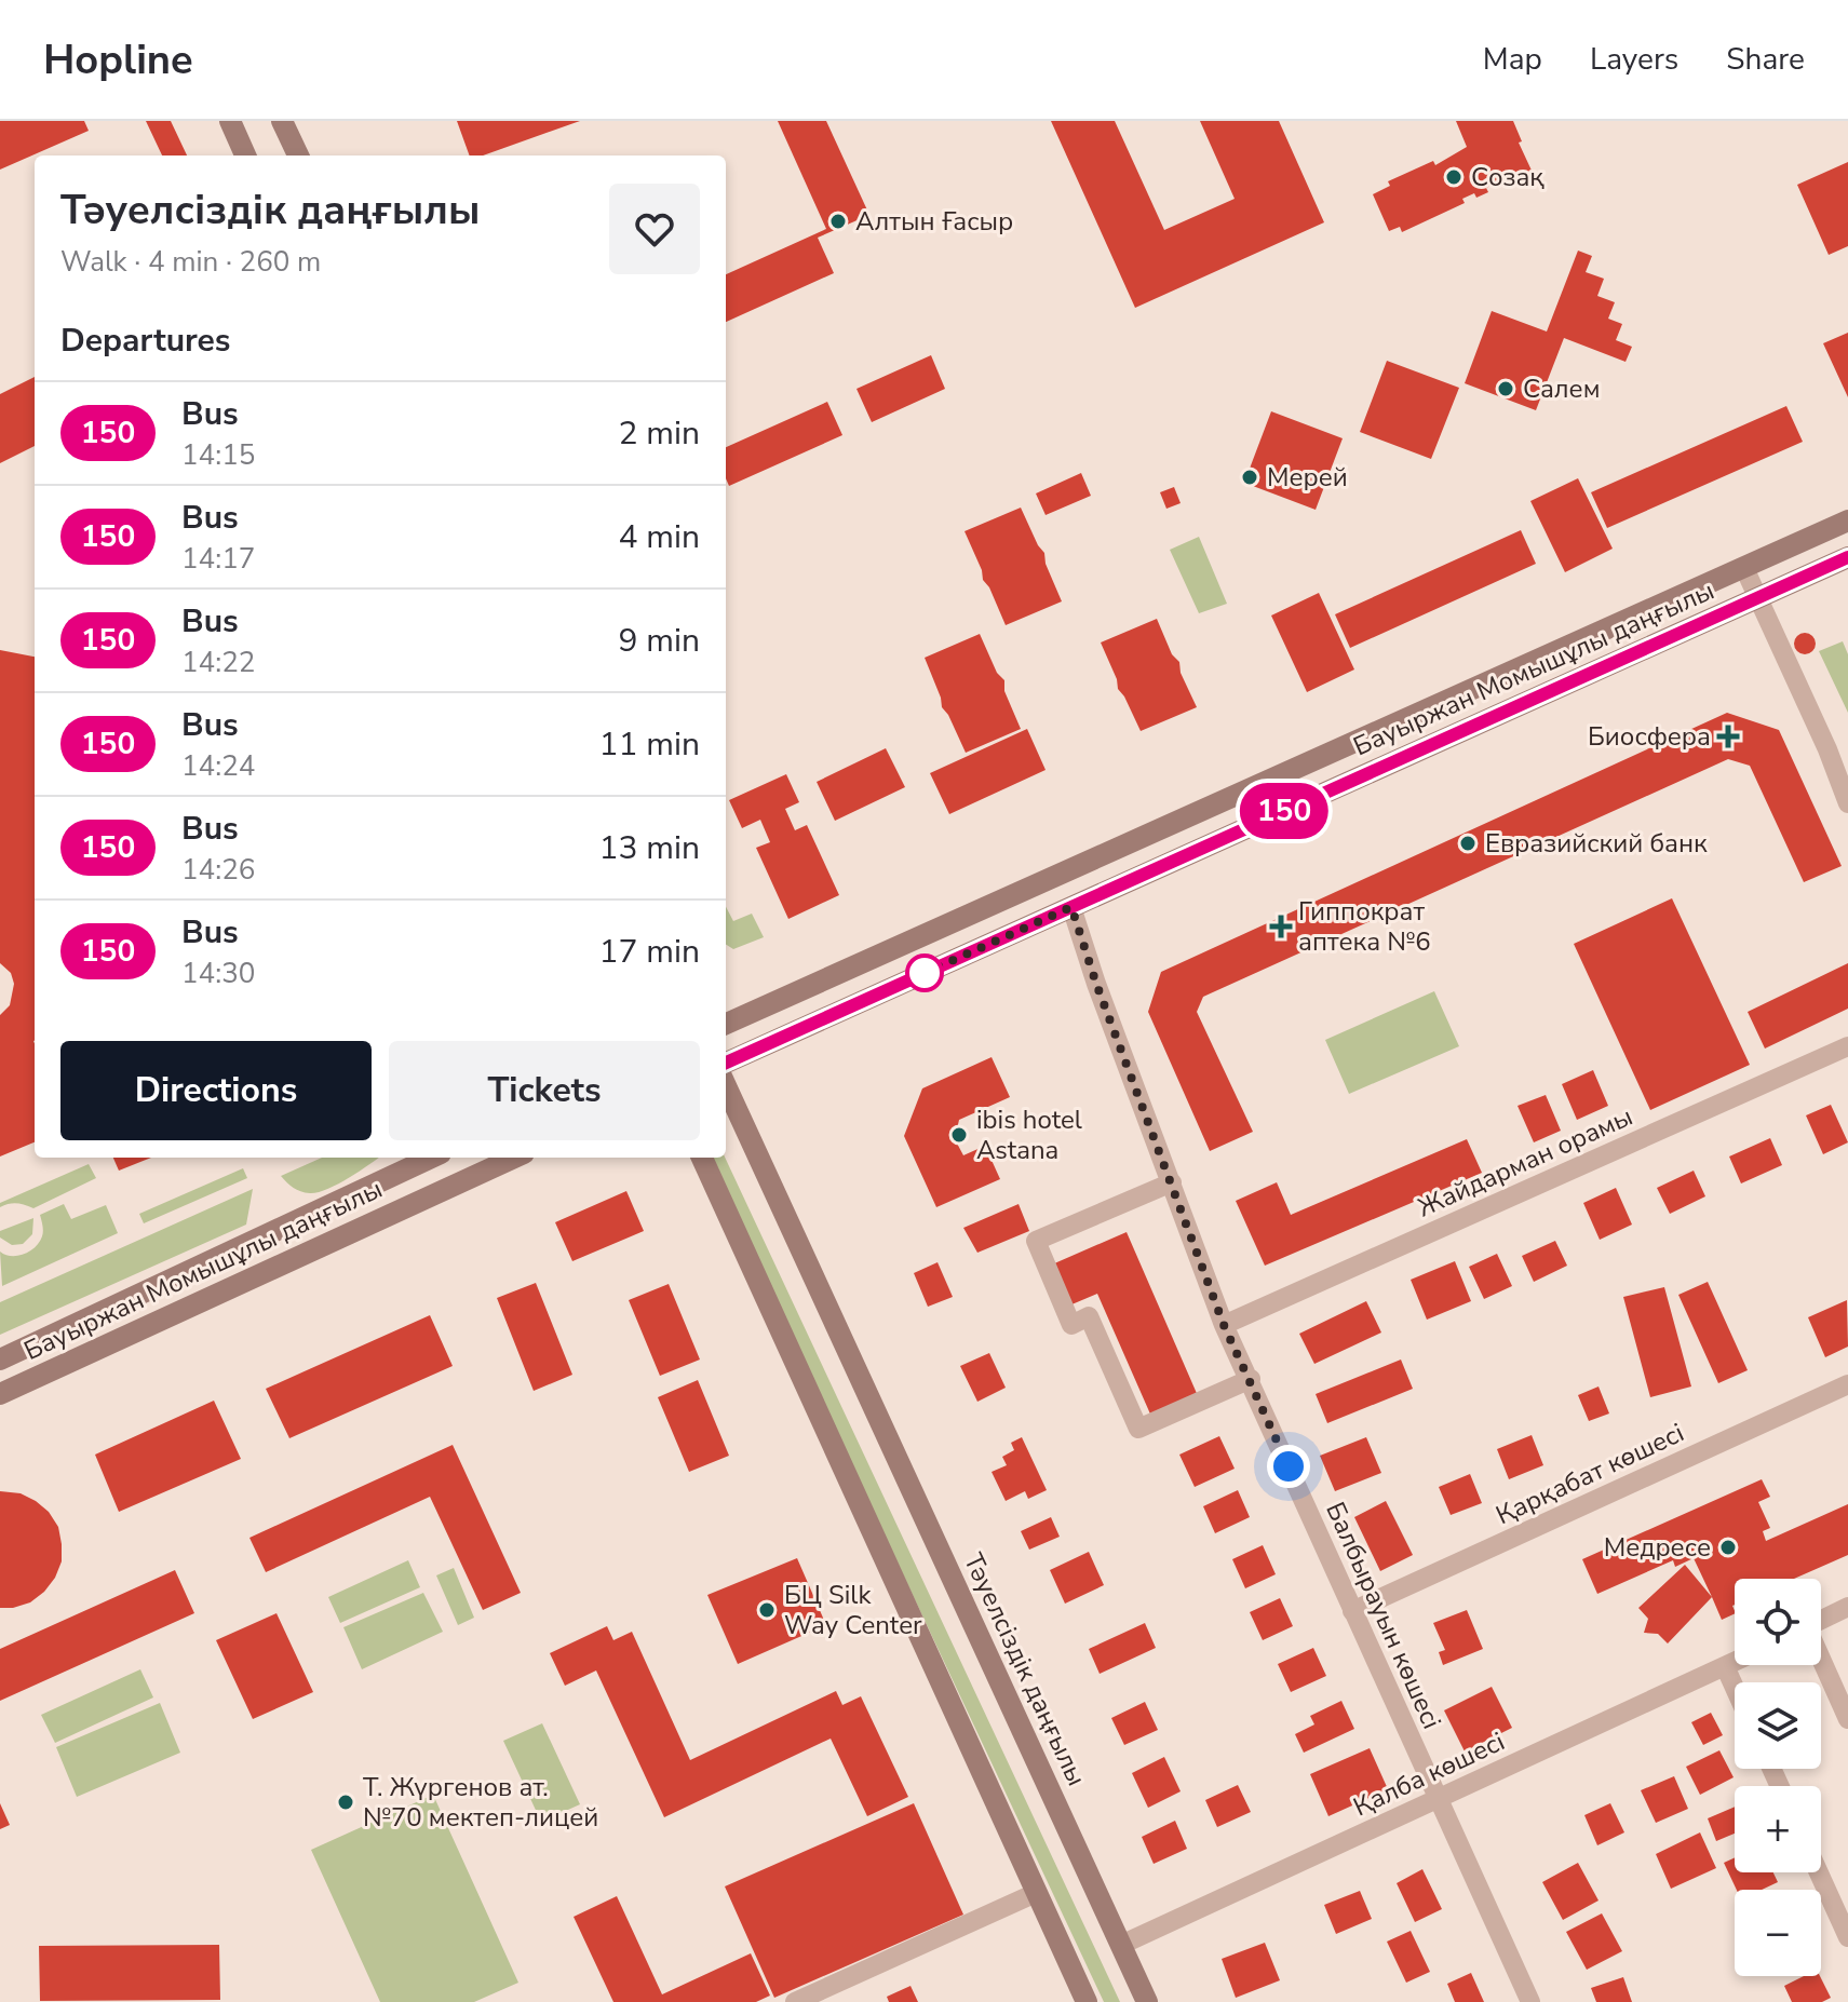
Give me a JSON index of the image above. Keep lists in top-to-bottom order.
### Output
{
  "streets": {
    "main road": ["Бауыржан Момышұлы даңғылы", "Тәуелсіздік даңғылы"],
    "street": [
      "Жайдарман орамы",
      "Қарқабат көшесі",
      "Балбырауын көшесі",
      "Қалба көшесі"
    ]
  },
  "crossings": [
    ["Бауыржан Момышұлы даңғылы", "Балбырауын көшесі"],
    ["Жайдарман орамы", "Балбырауын көшесі"],
    ["Қарқабат көшесі", "Балбырауын көшесі"],
    ["Балбырауын көшесі", "Қалба көшесі"],
    ["Тәуелсіздік даңғылы", "Қалба көшесі"]
  ],
  "places": {
    "other": [
      "Созақ",
      "Алтын Ғасыр",
      "Салем",
      "Мерей",
      "Евразийский банк",
      "ibis hotel Astana",
      "Медресе",
      "БЦ Silk Way Center",
      "Т. Жүргенов ат. №70 мектеп-лицей"
    ],
    "health": ["Биосфера", "Гиппократ аптека №6"]
  },
  "lines": ["bus line 150"],
  "page": {
    "header": "Hopline",
    "nav": ["Map", "Layers", "Share"],
    "on_map": "150",
    "heading": [
      ["Тәуелсіздік даңғылы", "Walk · 4 min · 260 m"],
      "Departures"
    ],
    "list": [
      {
        "mark": "150",
        "name": "Bus",
        "note": "14:15",
        "value": "2 min"
      },
      {
        "mark": "150",
        "name": "Bus",
        "note": "14:17",
        "value": "4 min"
      },
      {
        "mark": "150",
        "name": "Bus",
        "note": "14:22",
        "value": "9 min"
      },
      {
        "mark": "150",
        "name": "Bus",
        "note": "14:24",
        "value": "11 min"
      },
      {
        "mark": "150",
        "name": "Bus",
        "note": "14:26",
        "value": "13 min"
      },
      {
        "mark": "150",
        "name": "Bus",
        "note": "14:30",
        "value": "17 min"
      }
    ],
    "buttons": ["Directions", "Tickets"],
    "map_buttons": ["+", "−"]
  }
}
